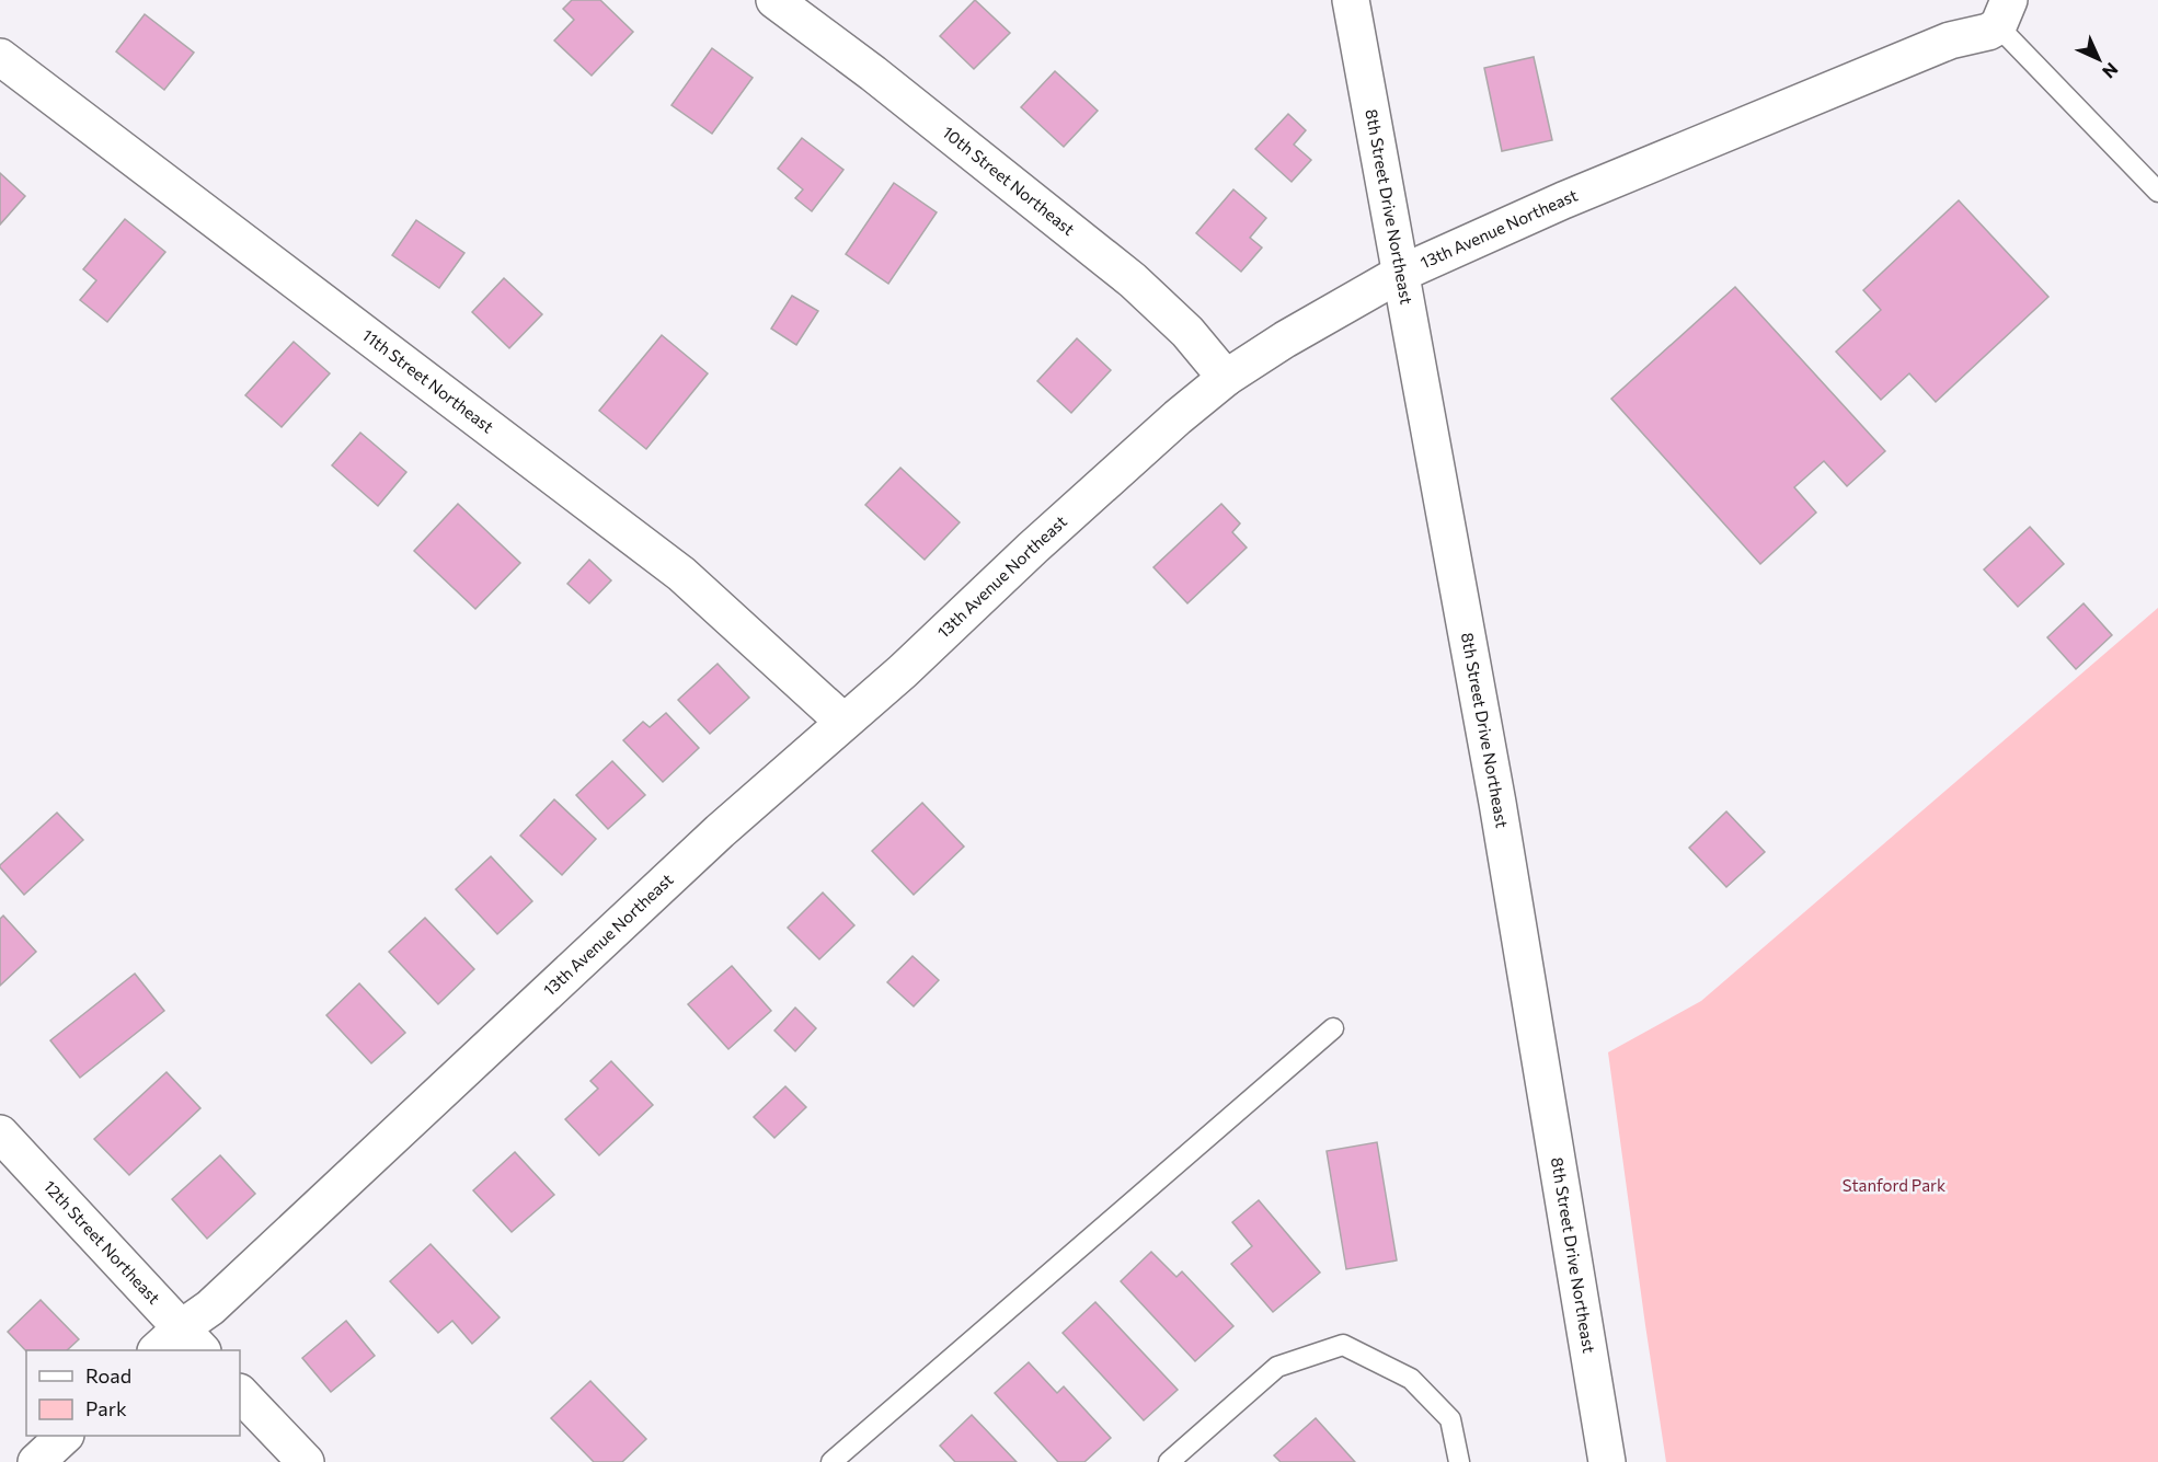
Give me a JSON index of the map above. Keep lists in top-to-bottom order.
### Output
{
  "streets": {
    "street": [
      "10th Street Northeast",
      "8th Street Drive Northeast",
      "13th Avenue Northeast",
      "11th Street Northeast",
      "12th Street Northeast"
    ]
  },
  "crossings": [
    ["10th Street Northeast", "13th Avenue Northeast"],
    ["8th Street Drive Northeast", "13th Avenue Northeast"],
    ["13th Avenue Northeast", "11th Street Northeast"],
    ["13th Avenue Northeast", "12th Street Northeast"]
  ],
  "parks": ["Stanford Park"],
  "legend": ["Road", "Park"],
  "north": "bottom right"
}
